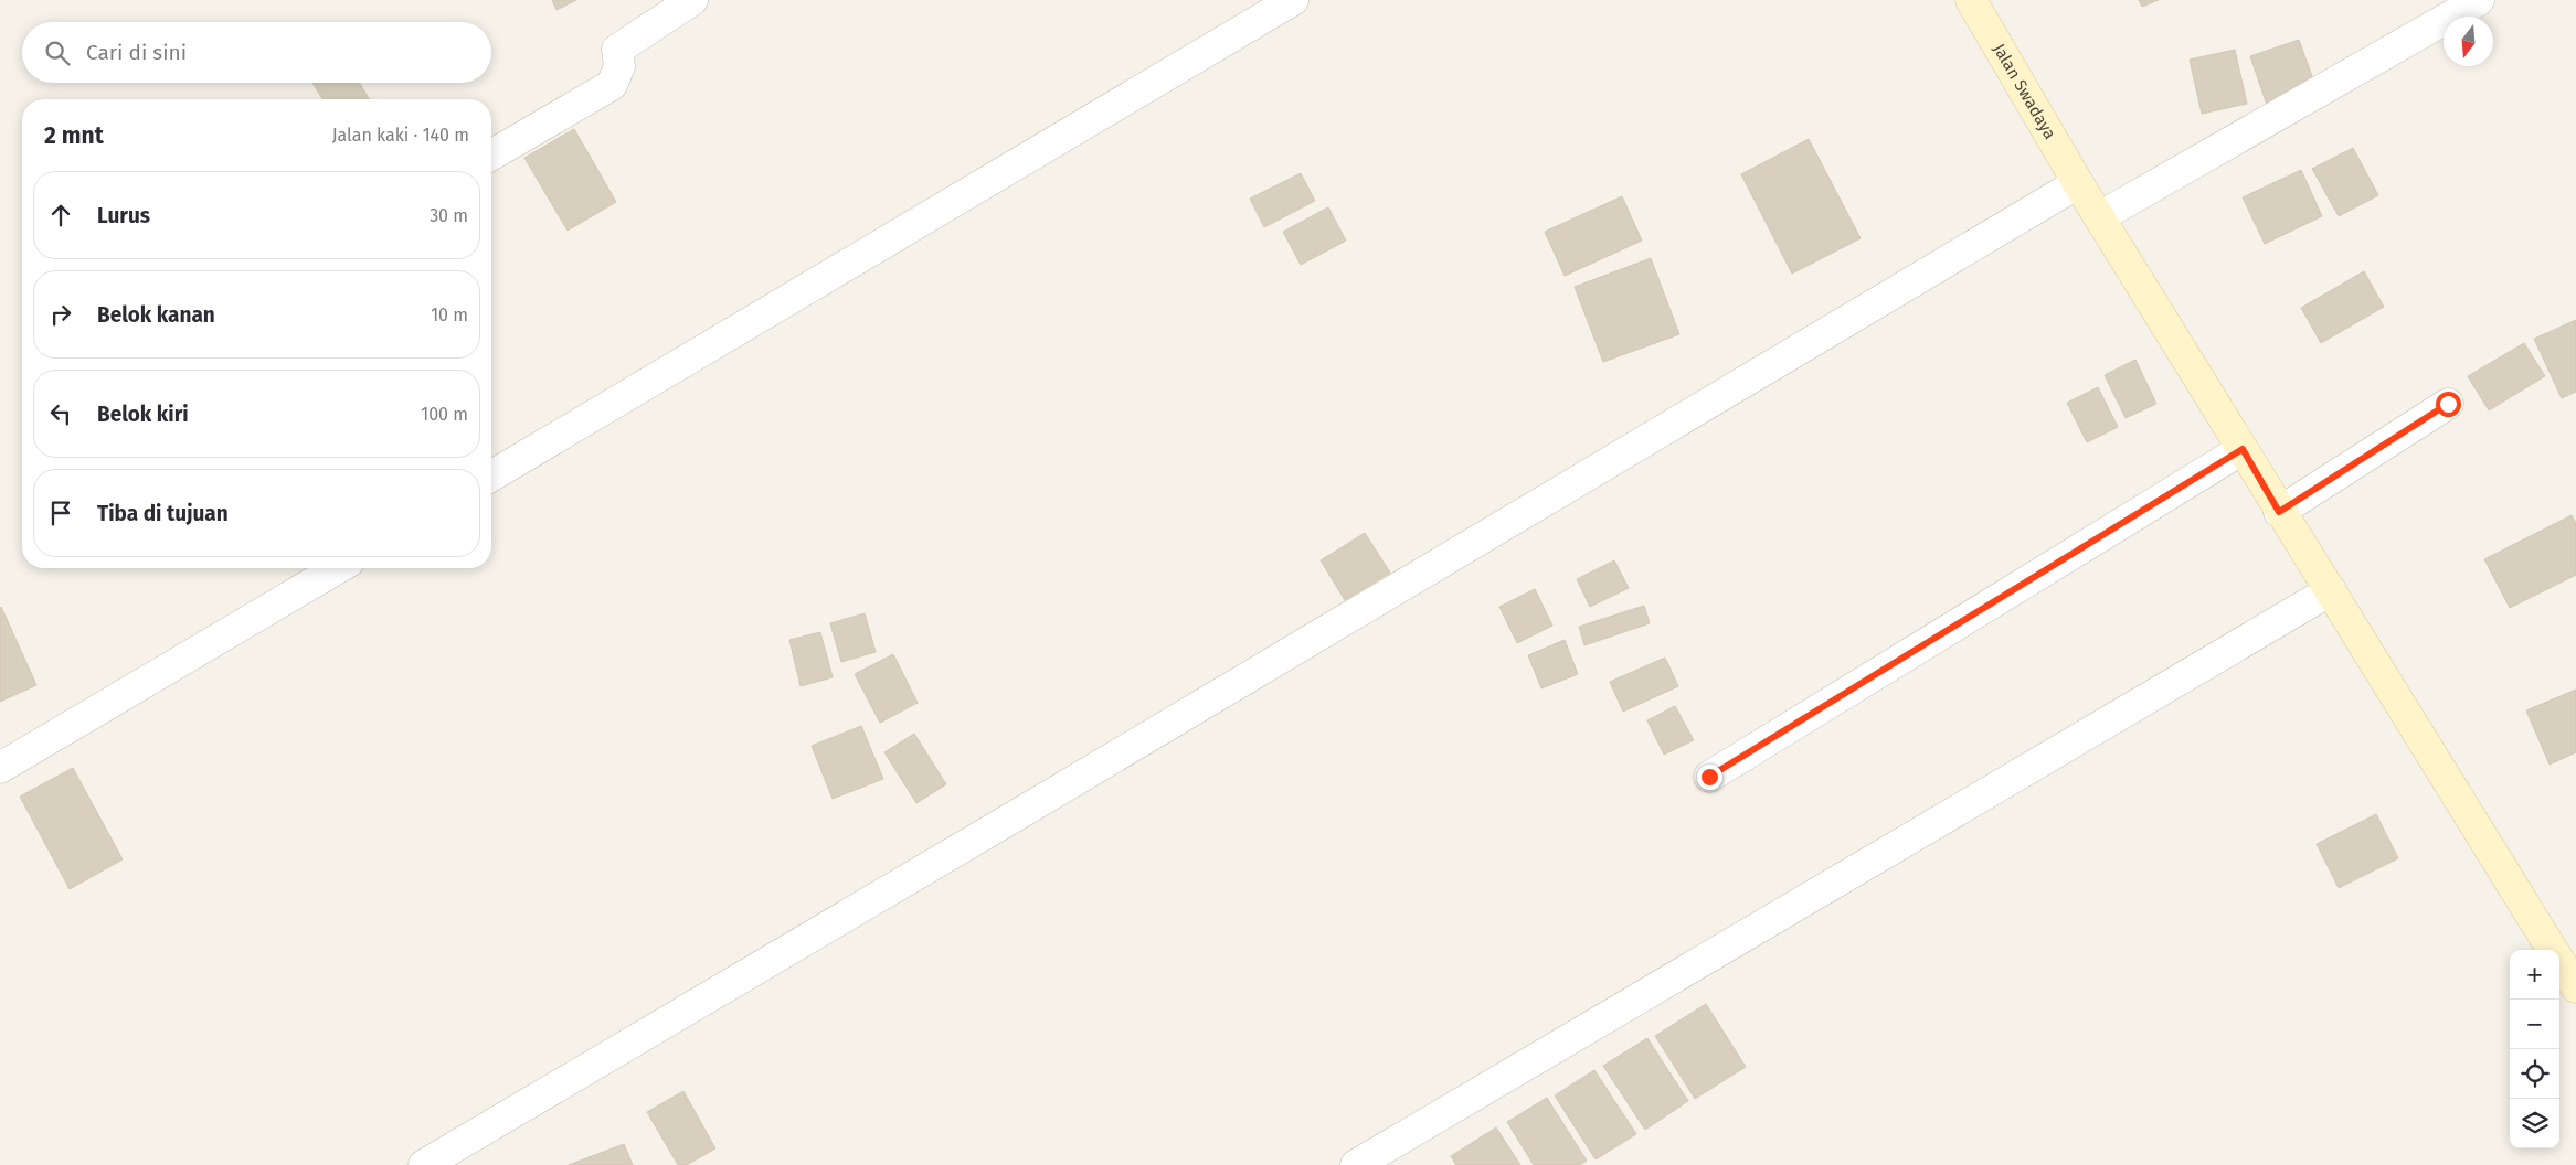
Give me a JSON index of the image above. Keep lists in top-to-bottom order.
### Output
{
  "streets": {
    "street": ["Jalan Swadaya"]
  },
  "north": "bottom",
  "page": {
    "search": "Cari di sini",
    "heading": ["2 mnt", "Jalan kaki · 140 m"],
    "list": [
      ["Lurus", "30 m"],
      ["Belok kanan", "10 m"],
      ["Belok kiri", "100 m"],
      "Tiba di tujuan"
    ],
    "map_buttons": ["+", "−"]
  }
}
